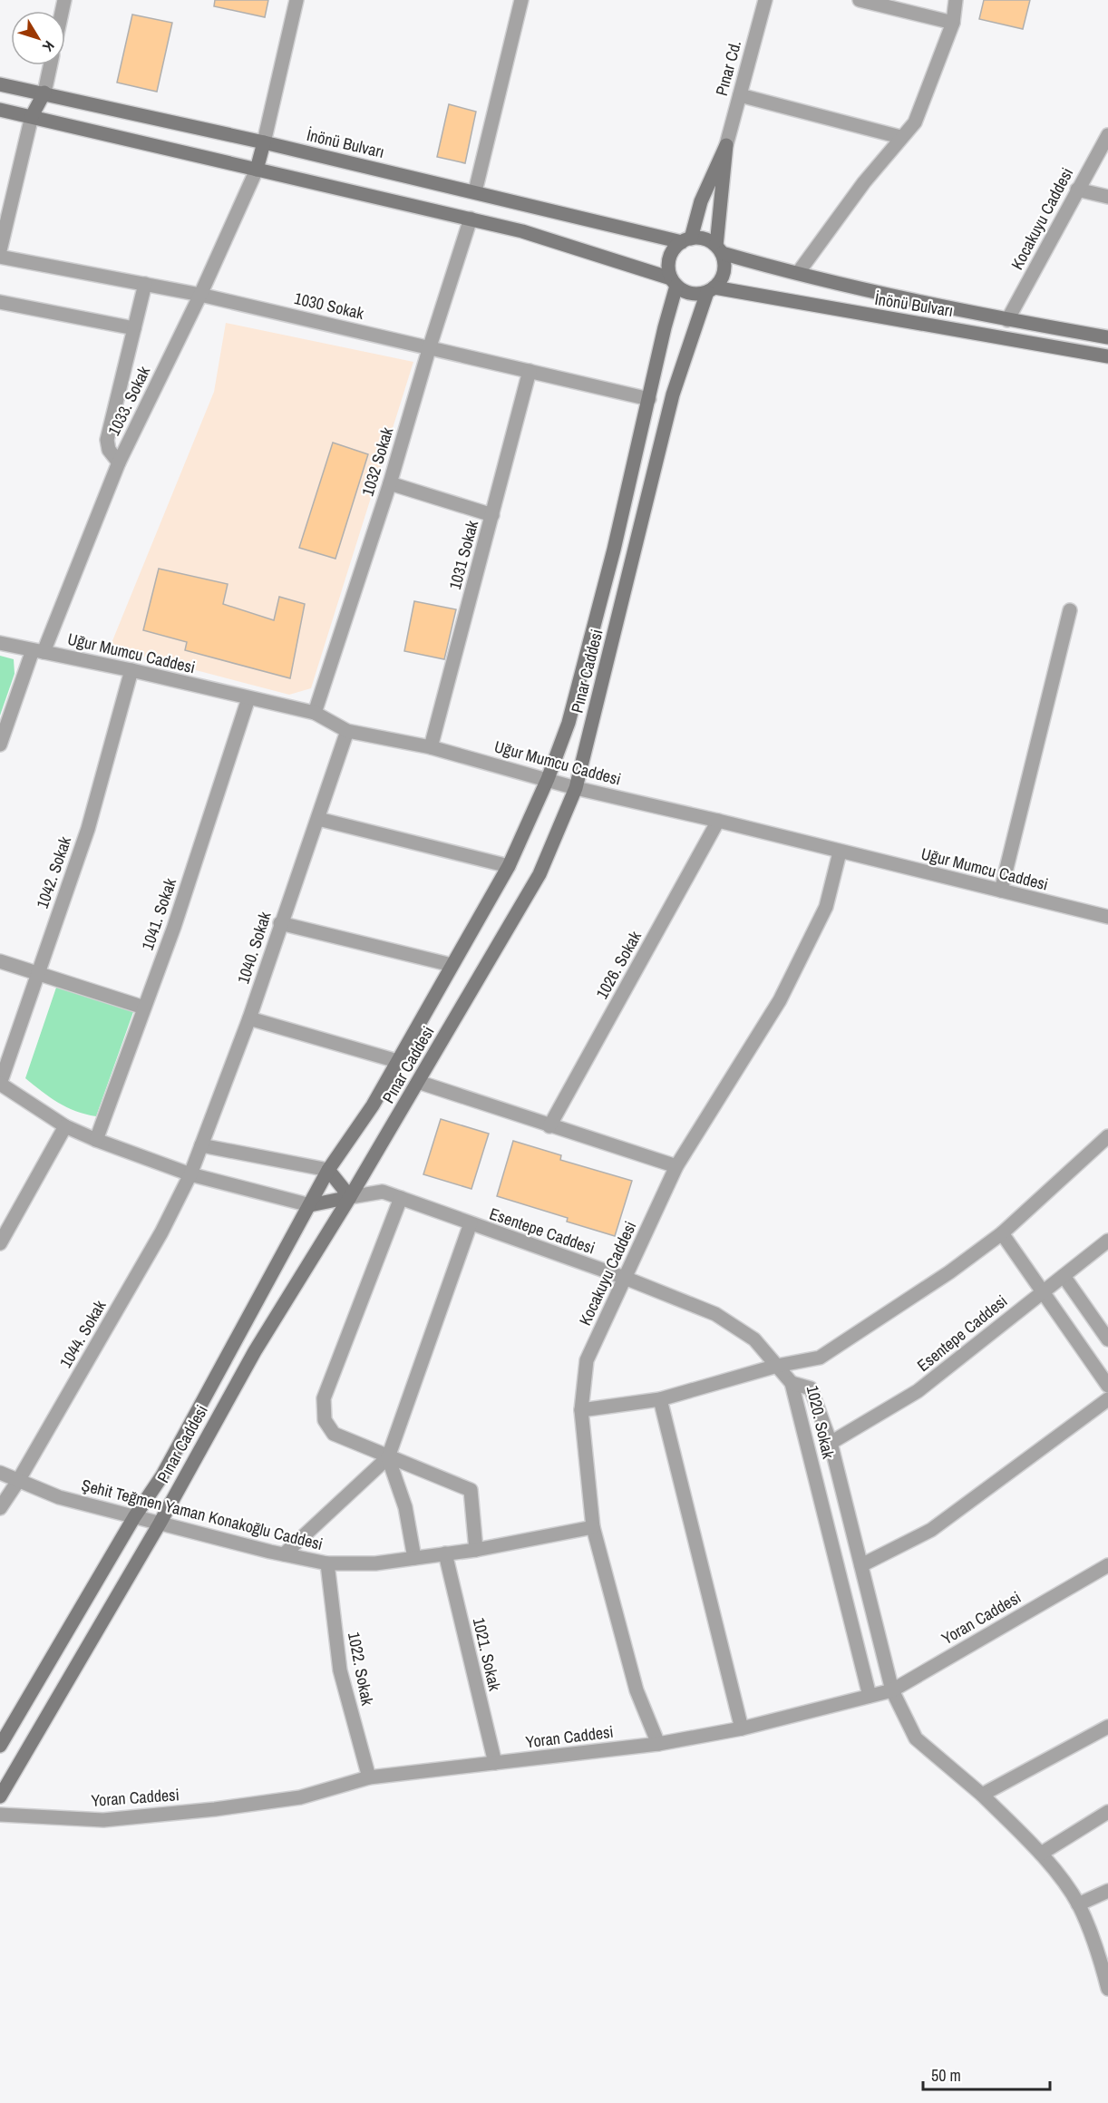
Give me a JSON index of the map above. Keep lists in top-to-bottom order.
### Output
{
  "streets": {
    "main road": ["İnönü Bulvarı", "Pınar Caddesi"],
    "street": [
      "Pınar Cd.",
      "Kocakuyu Caddesi",
      "1030 Sokak",
      "1033. Sokak",
      "1032 Sokak",
      "1031 Sokak",
      "Uğur Mumcu Caddesi",
      "1042. Sokak",
      "1041. Sokak",
      "1040. Sokak",
      "1026. Sokak",
      "Esentepe Caddesi",
      "1044. Sokak",
      "1020. Sokak",
      "Şehit Teğmen Yaman Konakoğlu Caddesi",
      "Yoran Caddesi",
      "1021. Sokak",
      "1022. Sokak"
    ]
  },
  "crossings": [
    ["İnönü Bulvarı", "Kocakuyu Caddesi"],
    ["İnönü Bulvarı", "Pınar Caddesi"],
    ["Kocakuyu Caddesi", "Uğur Mumcu Caddesi"],
    ["Kocakuyu Caddesi", "Esentepe Caddesi"],
    ["Kocakuyu Caddesi", "Şehit Teğmen Yaman Konakoğlu Caddesi"],
    ["Kocakuyu Caddesi", "Yoran Caddesi"],
    ["1030 Sokak", "1033. Sokak"],
    ["1030 Sokak", "1032 Sokak"],
    ["1030 Sokak", "1031 Sokak"],
    ["1030 Sokak", "Pınar Caddesi"],
    ["1033. Sokak", "Uğur Mumcu Caddesi"],
    ["1032 Sokak", "Uğur Mumcu Caddesi"],
    ["1031 Sokak", "Uğur Mumcu Caddesi"],
    ["Uğur Mumcu Caddesi", "Pınar Caddesi"],
    ["Uğur Mumcu Caddesi", "1042. Sokak"],
    ["Uğur Mumcu Caddesi", "1041. Sokak"],
    ["Uğur Mumcu Caddesi", "1040. Sokak"],
    ["Uğur Mumcu Caddesi", "1026. Sokak"],
    ["Pınar Caddesi", "Esentepe Caddesi"],
    ["Pınar Caddesi", "Şehit Teğmen Yaman Konakoğlu Caddesi"],
    ["1040. Sokak", "1044. Sokak"],
    ["Esentepe Caddesi", "1020. Sokak"],
    ["1044. Sokak", "Şehit Teğmen Yaman Konakoğlu Caddesi"],
    ["1020. Sokak", "Yoran Caddesi"],
    ["Şehit Teğmen Yaman Konakoğlu Caddesi", "1021. Sokak"],
    ["Şehit Teğmen Yaman Konakoğlu Caddesi", "1022. Sokak"],
    ["Yoran Caddesi", "1021. Sokak"],
    ["Yoran Caddesi", "1022. Sokak"]
  ],
  "scale_bar": "50 m",
  "north": "bottom right"
}
